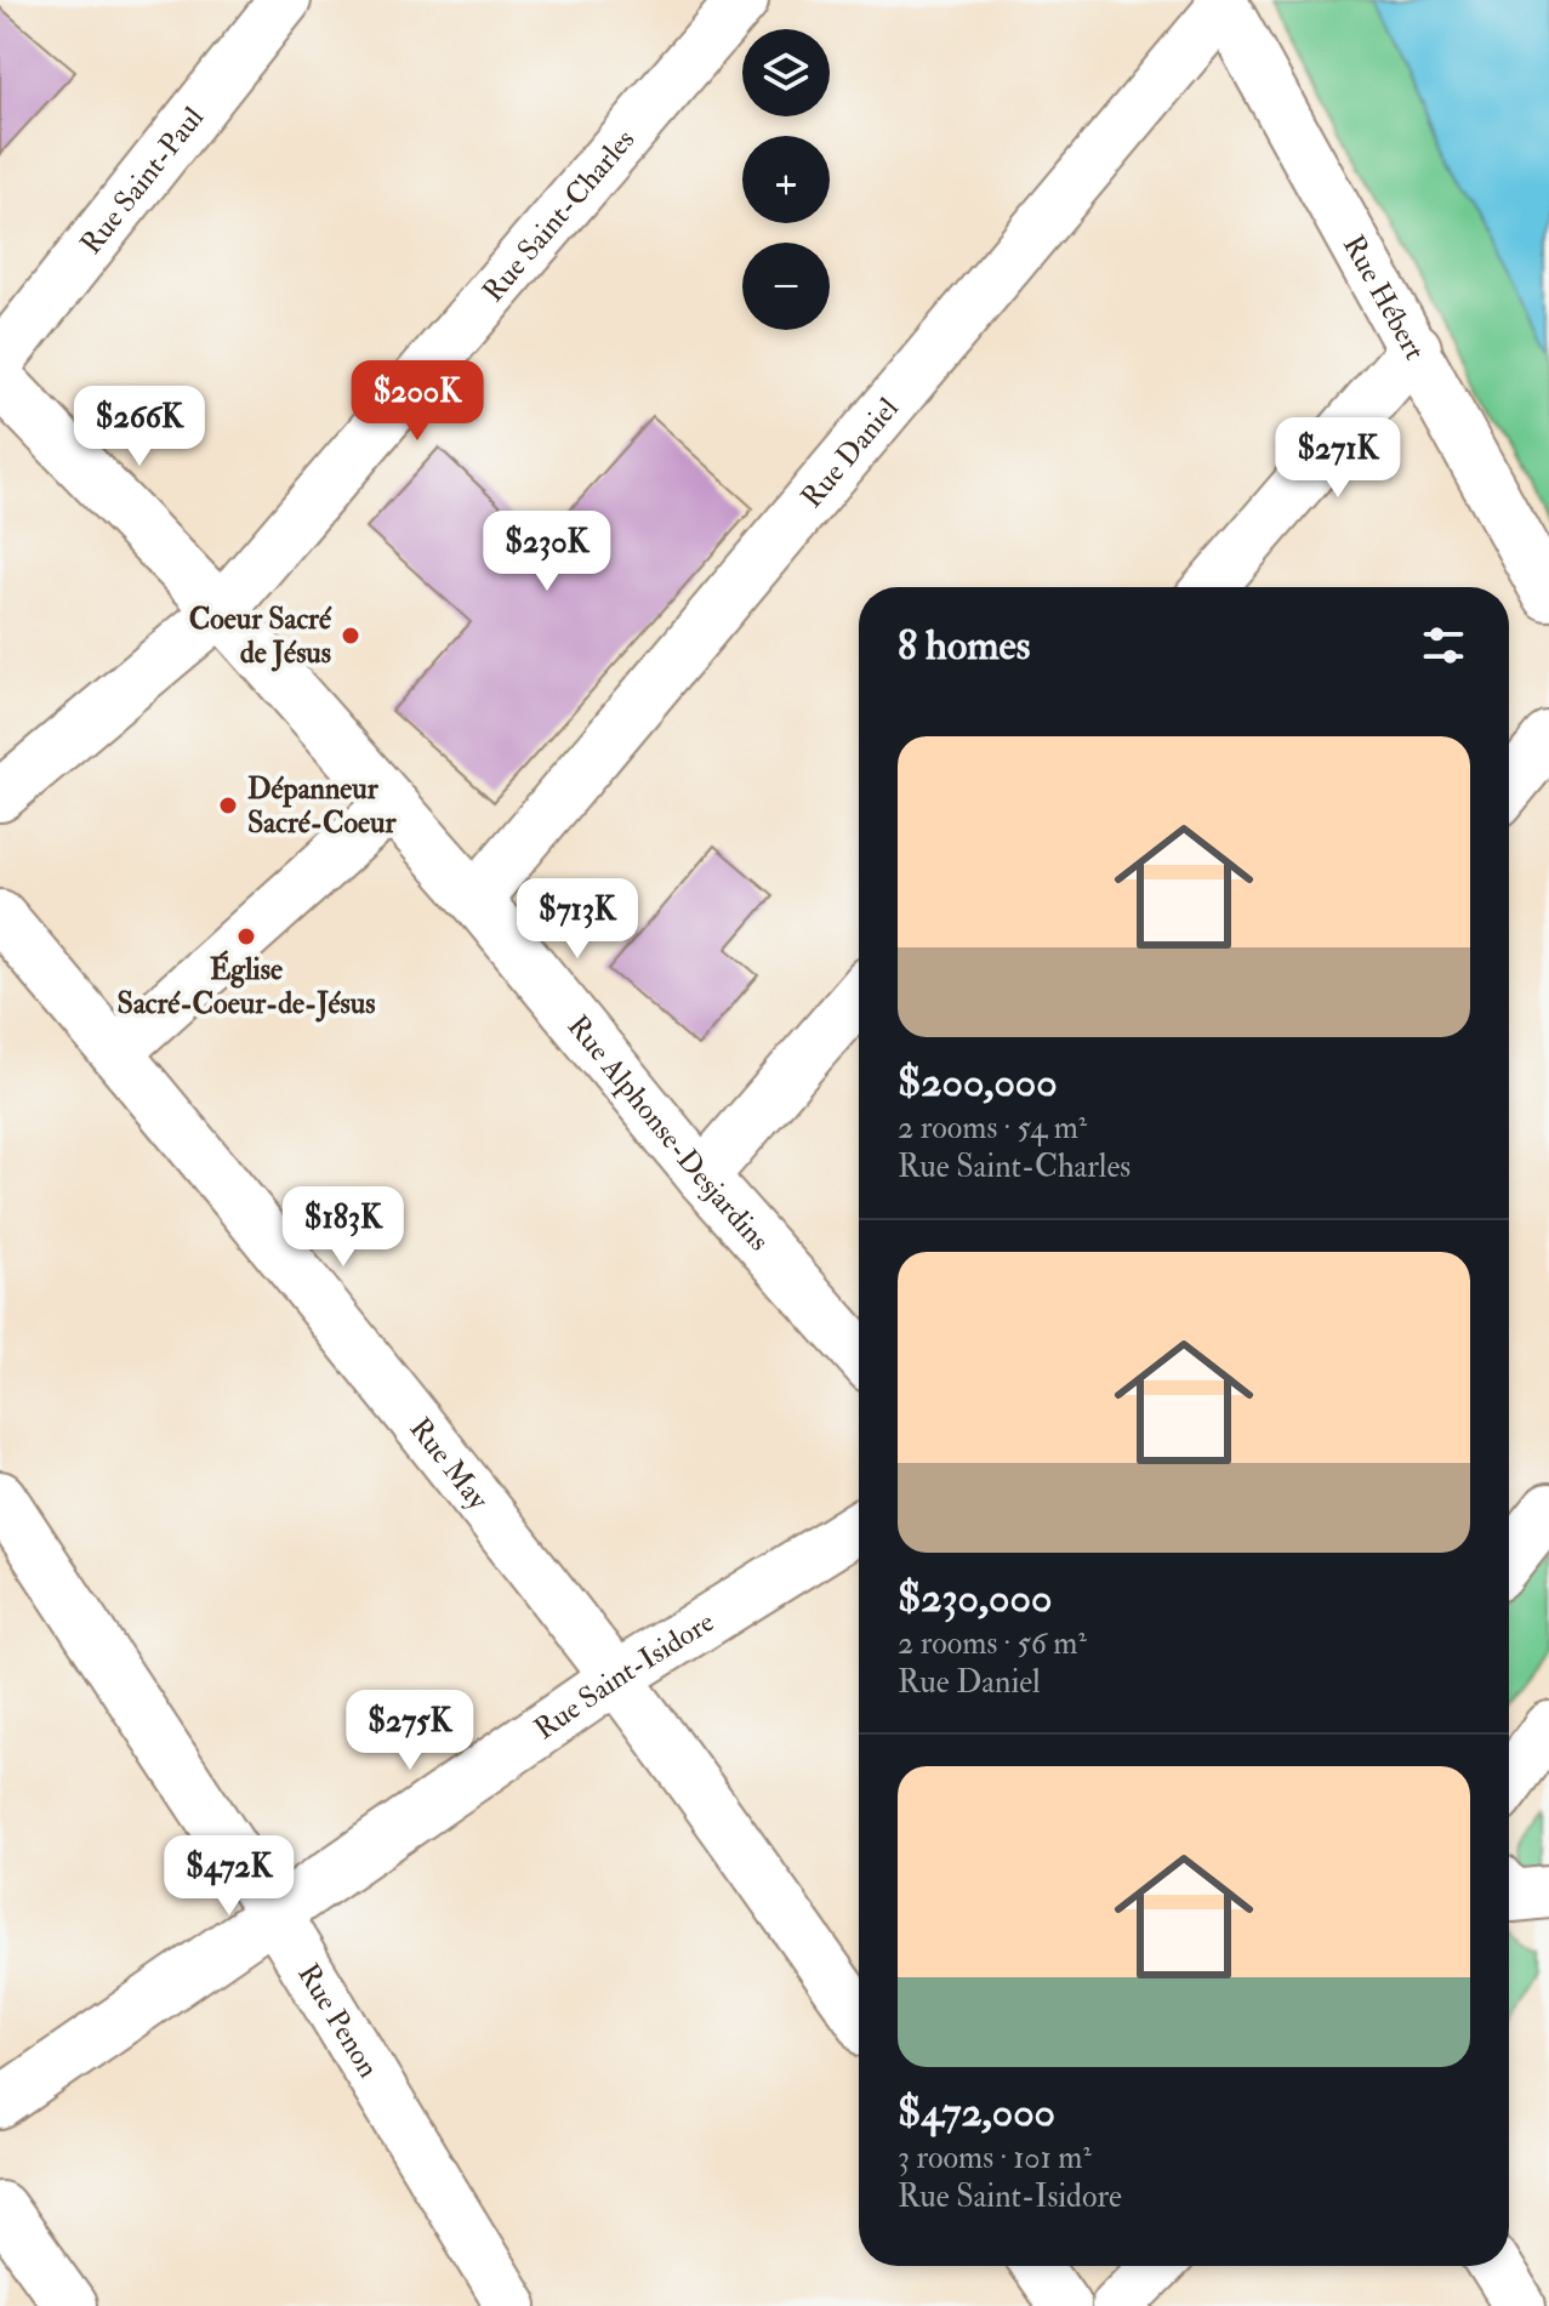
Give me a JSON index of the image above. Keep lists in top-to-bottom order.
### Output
{
  "streets": {
    "street": [
      "Rue Saint-Paul",
      "Rue Saint-Charles",
      "Rue Hébert",
      "Rue Daniel",
      "Rue Alphonse-Desjardins",
      "Rue May",
      "Rue Saint-Isidore",
      "Rue Penon"
    ]
  },
  "crossings": [
    ["Rue Saint-Charles", "Rue Alphonse-Desjardins"],
    ["Rue Hébert", "Rue Daniel"],
    ["Rue Daniel", "Rue Alphonse-Desjardins"],
    ["Rue May", "Rue Saint-Isidore"],
    ["Rue Saint-Isidore", "Rue Penon"]
  ],
  "places": ["Coeur Sacré de Jésus", "Dépanneur Sacré-Coeur", "Église Sacré-Coeur-de-Jésus"],
  "page": {
    "map_buttons": ["+", "−"],
    "price": [
      "$200K",
      "$266K",
      "$271K",
      "$230K",
      "$713K",
      "$183K",
      "$275K",
      "$472K"
    ],
    "heading": "8 homes",
    "list": [
      {
        "name": "$200,000",
        "note": "2 rooms · 54 m² · Rue Saint-Charles"
      },
      {
        "name": "$230,000",
        "note": "2 rooms · 56 m² · Rue Daniel"
      },
      {
        "name": "$472,000",
        "note": "3 rooms · 101 m² · Rue Saint-Isidore"
      }
    ]
  }
}
